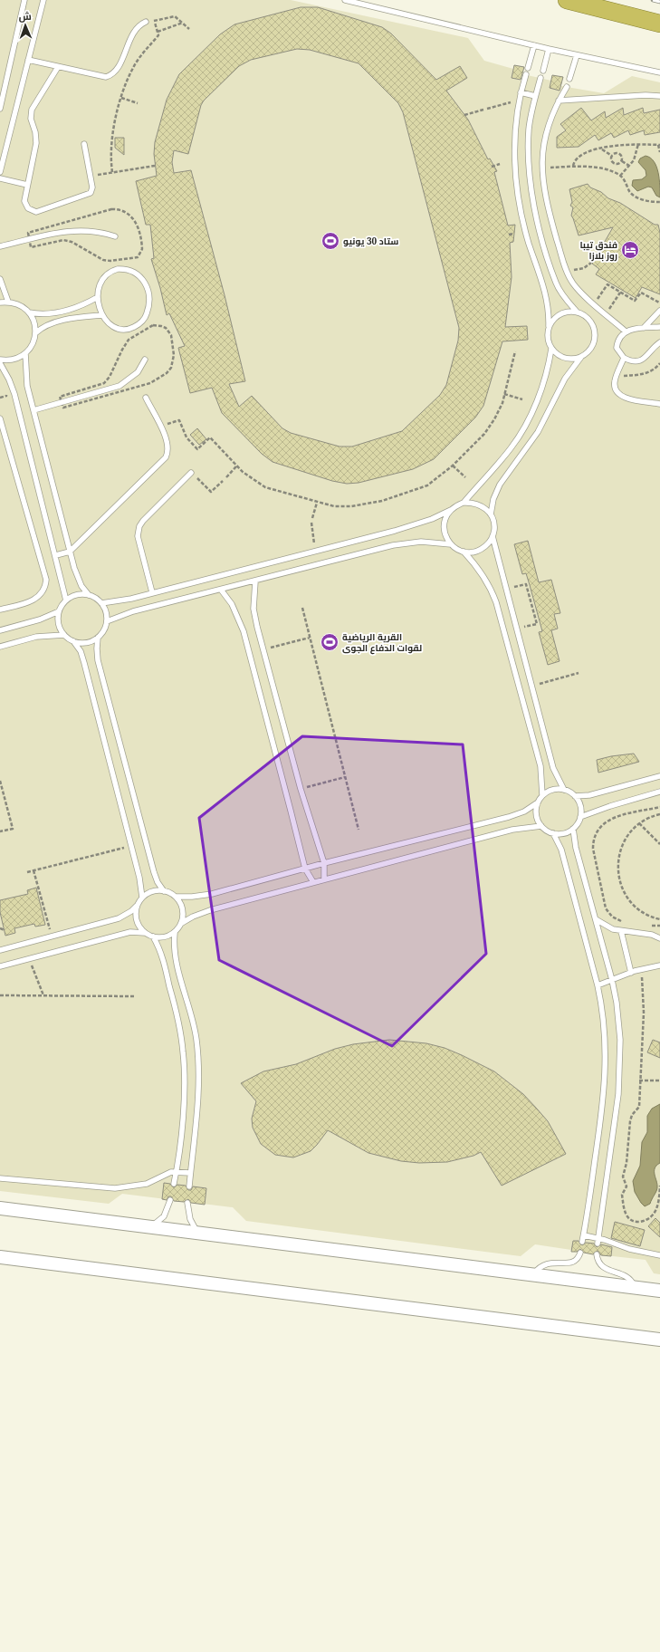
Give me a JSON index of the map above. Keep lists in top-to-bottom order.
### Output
{
  "places": {
    "sports": ["ستاد 30 يونيو", "القرية الرياضية لقوات الدفاع الجوى"],
    "hotel": ["فندق تيبا روز بلازا"]
  },
  "north": "top"
}
